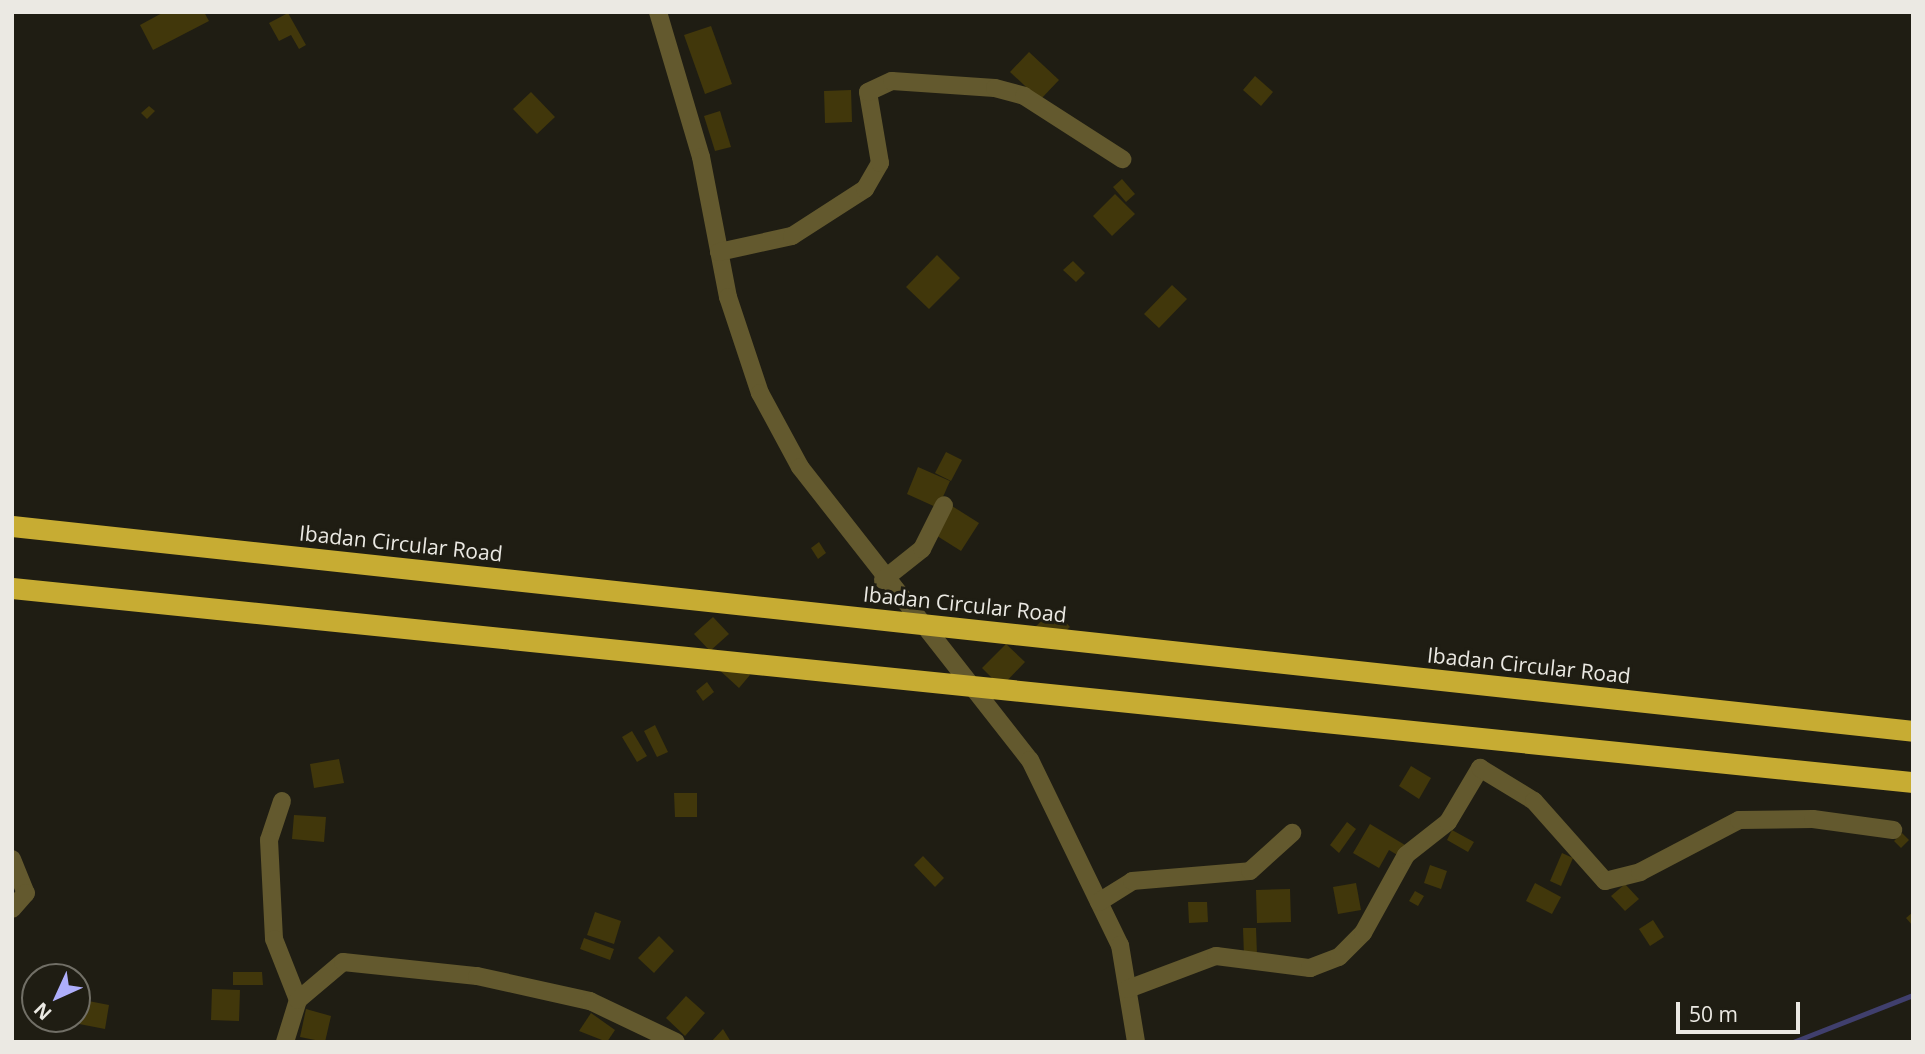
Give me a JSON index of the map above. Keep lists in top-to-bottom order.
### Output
{
  "streets": {
    "highway": ["Ibadan Circular Road"]
  },
  "scale_bar": "50 m",
  "north": "bottom left"
}
